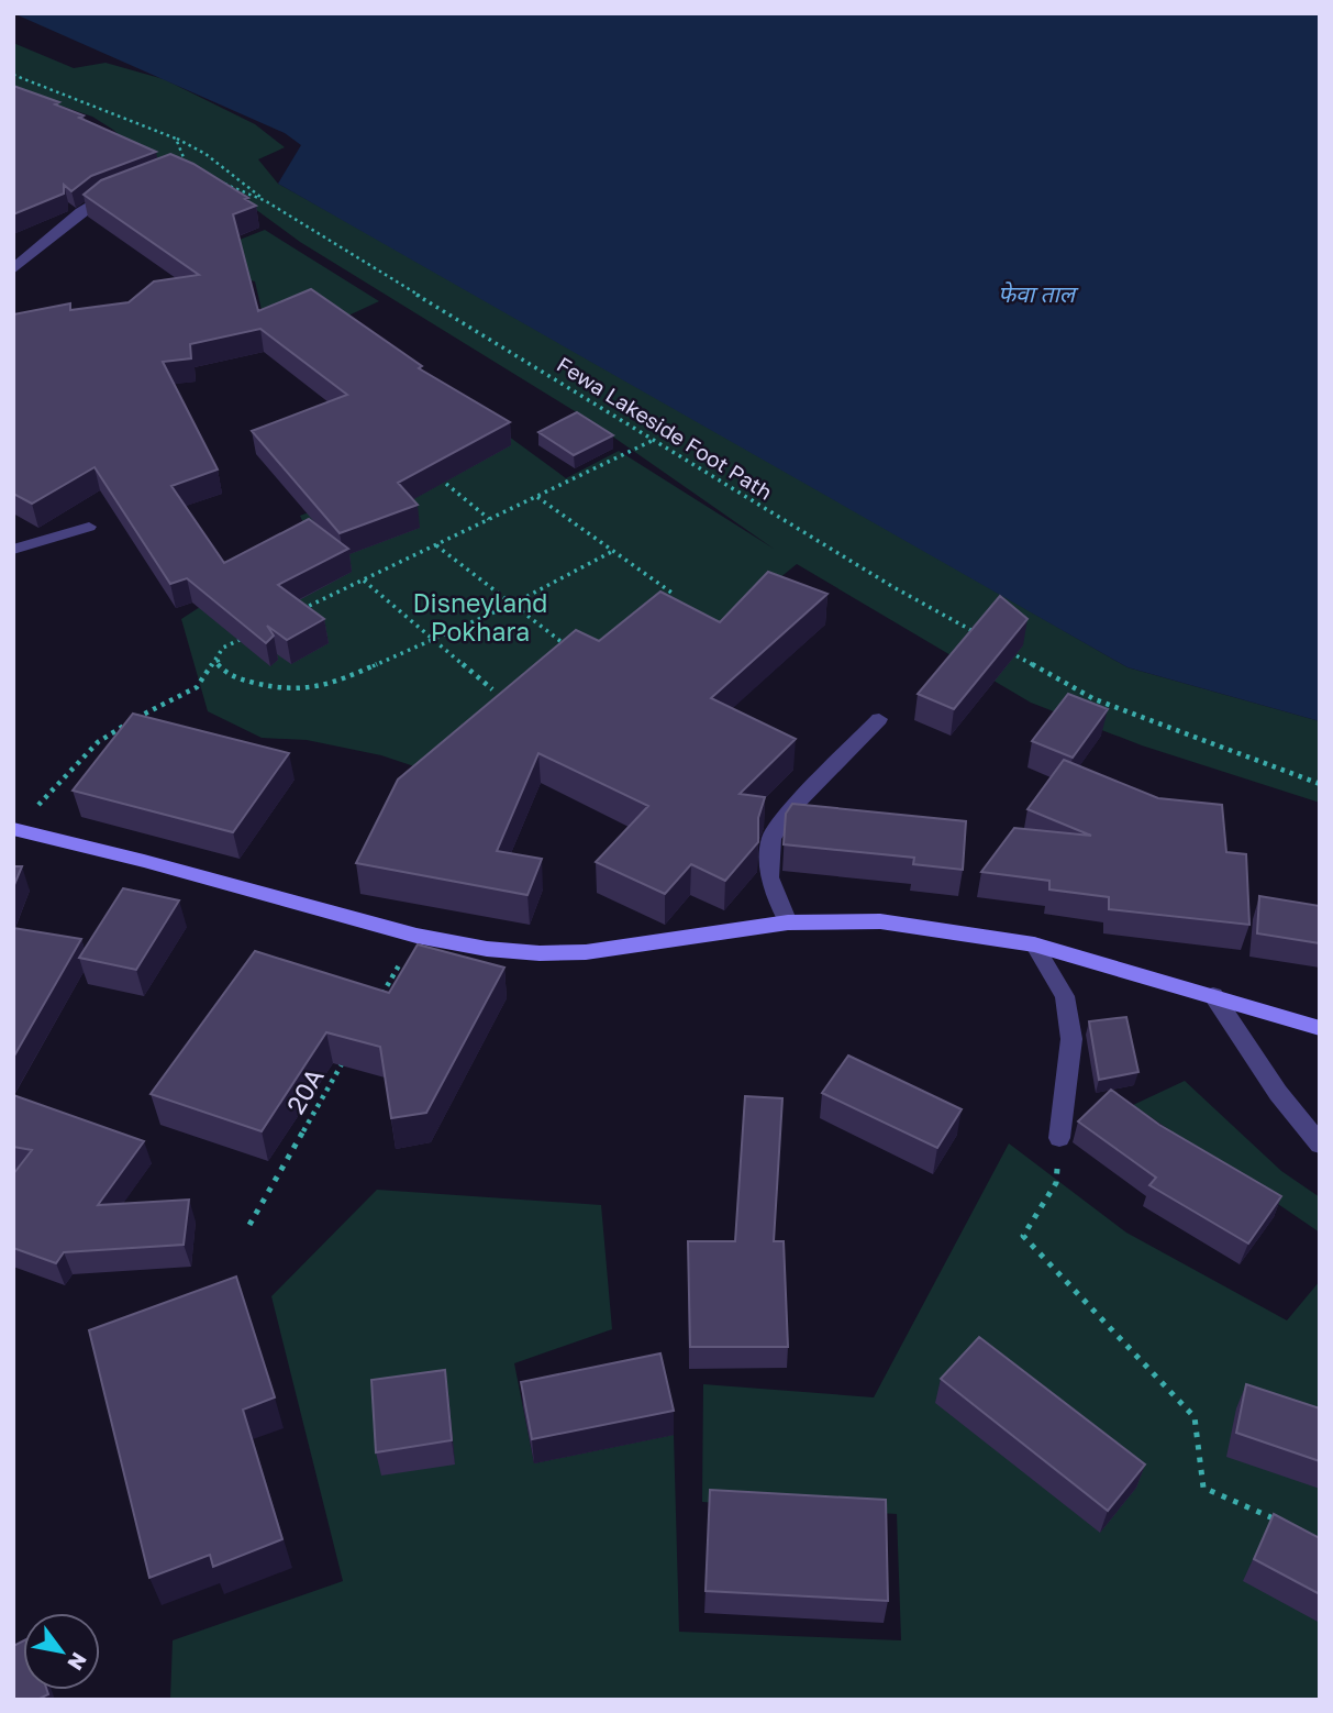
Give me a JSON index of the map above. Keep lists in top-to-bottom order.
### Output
{
  "streets": {
    "path": ["Fewa Lakeside Foot Path", "20A"]
  },
  "water": ["फेवा ताल"],
  "parks": ["Disneyland Pokhara"],
  "north": "bottom right"
}
